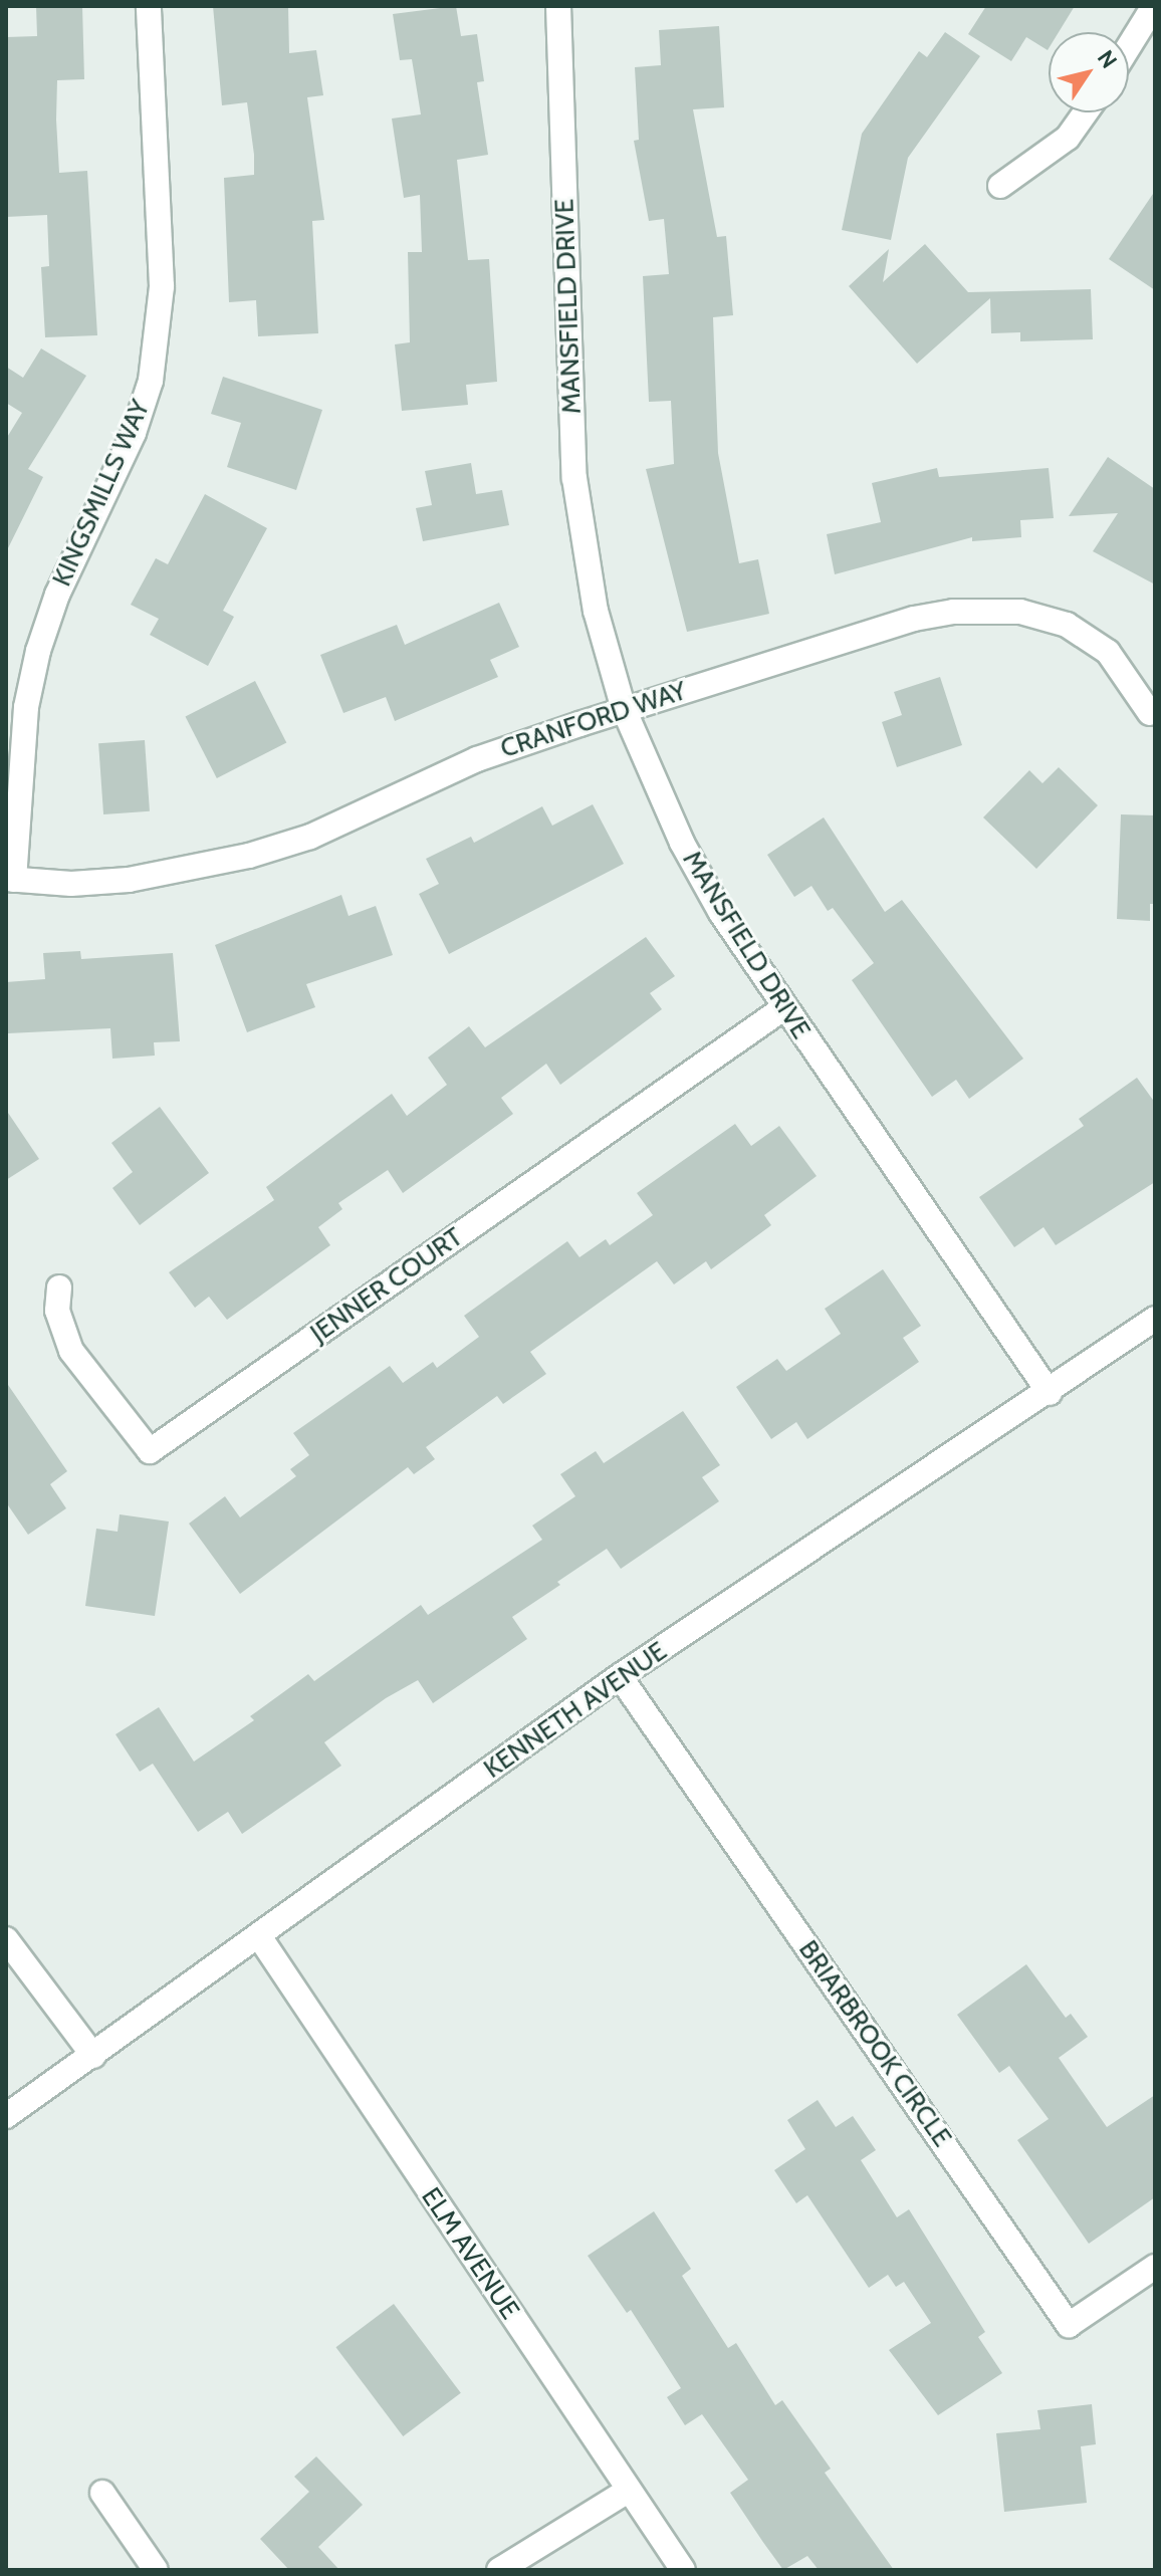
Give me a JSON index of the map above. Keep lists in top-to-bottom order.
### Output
{
  "streets": {
    "street": [
      "MANSFIELD DRIVE",
      "KINGSMILLS WAY",
      "CRANFORD WAY",
      "JENNER COURT",
      "KENNETH AVENUE",
      "BRIARBROOK CIRCLE",
      "ELM AVENUE"
    ]
  },
  "crossings": [
    ["MANSFIELD DRIVE", "CRANFORD WAY"],
    ["MANSFIELD DRIVE", "JENNER COURT"],
    ["MANSFIELD DRIVE", "KENNETH AVENUE"],
    ["KINGSMILLS WAY", "CRANFORD WAY"],
    ["KENNETH AVENUE", "BRIARBROOK CIRCLE"],
    ["KENNETH AVENUE", "ELM AVENUE"]
  ],
  "north": "top right"
}
